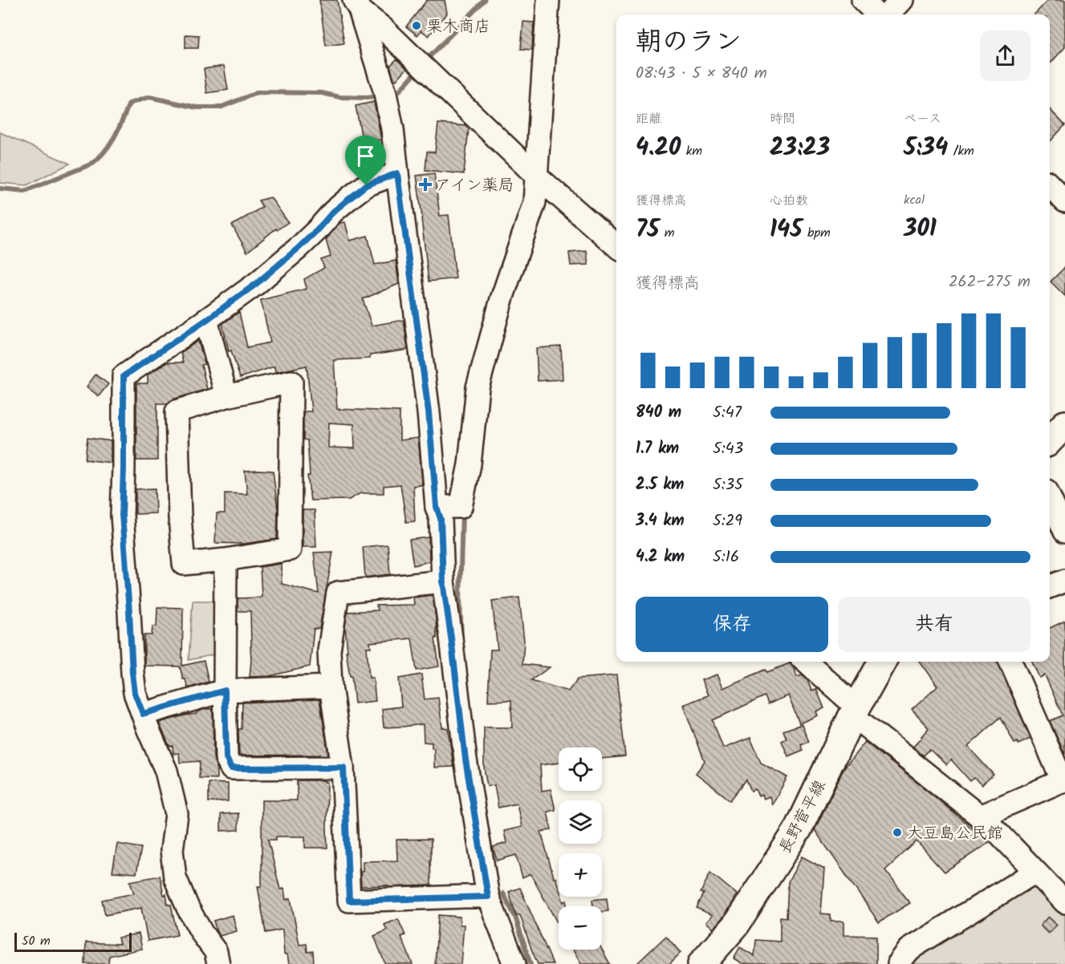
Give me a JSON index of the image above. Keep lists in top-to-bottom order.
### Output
{
  "streets": {
    "main road": ["長野菅平線"]
  },
  "places": {
    "other": ["栗木商店", "大豆島公民館"],
    "health": ["アイン薬局"]
  },
  "scale_bar": "50 m",
  "page": {
    "heading": ["朝のラン", "08:43 · 5 × 840 m"],
    "stats": [
      ["距離", "4.20 km"],
      ["時間", "23:23"],
      ["ペース", "5:34 /km"],
      ["獲得標高", "75 m"],
      ["心拍数", "145 bpm"],
      ["kcal", "301"]
    ],
    "chart": ["獲得標高", "262–275 m"],
    "list": [
      {
        "name": "840 m",
        "note": "5:47"
      },
      {
        "name": "1.7 km",
        "note": "5:43"
      },
      {
        "name": "2.5 km",
        "note": "5:35"
      },
      {
        "name": "3.4 km",
        "note": "5:29"
      },
      {
        "name": "4.2 km",
        "note": "5:16"
      }
    ],
    "buttons": ["保存", "共有"],
    "map_buttons": ["+", "−"],
    "scale": "50 m"
  }
}
